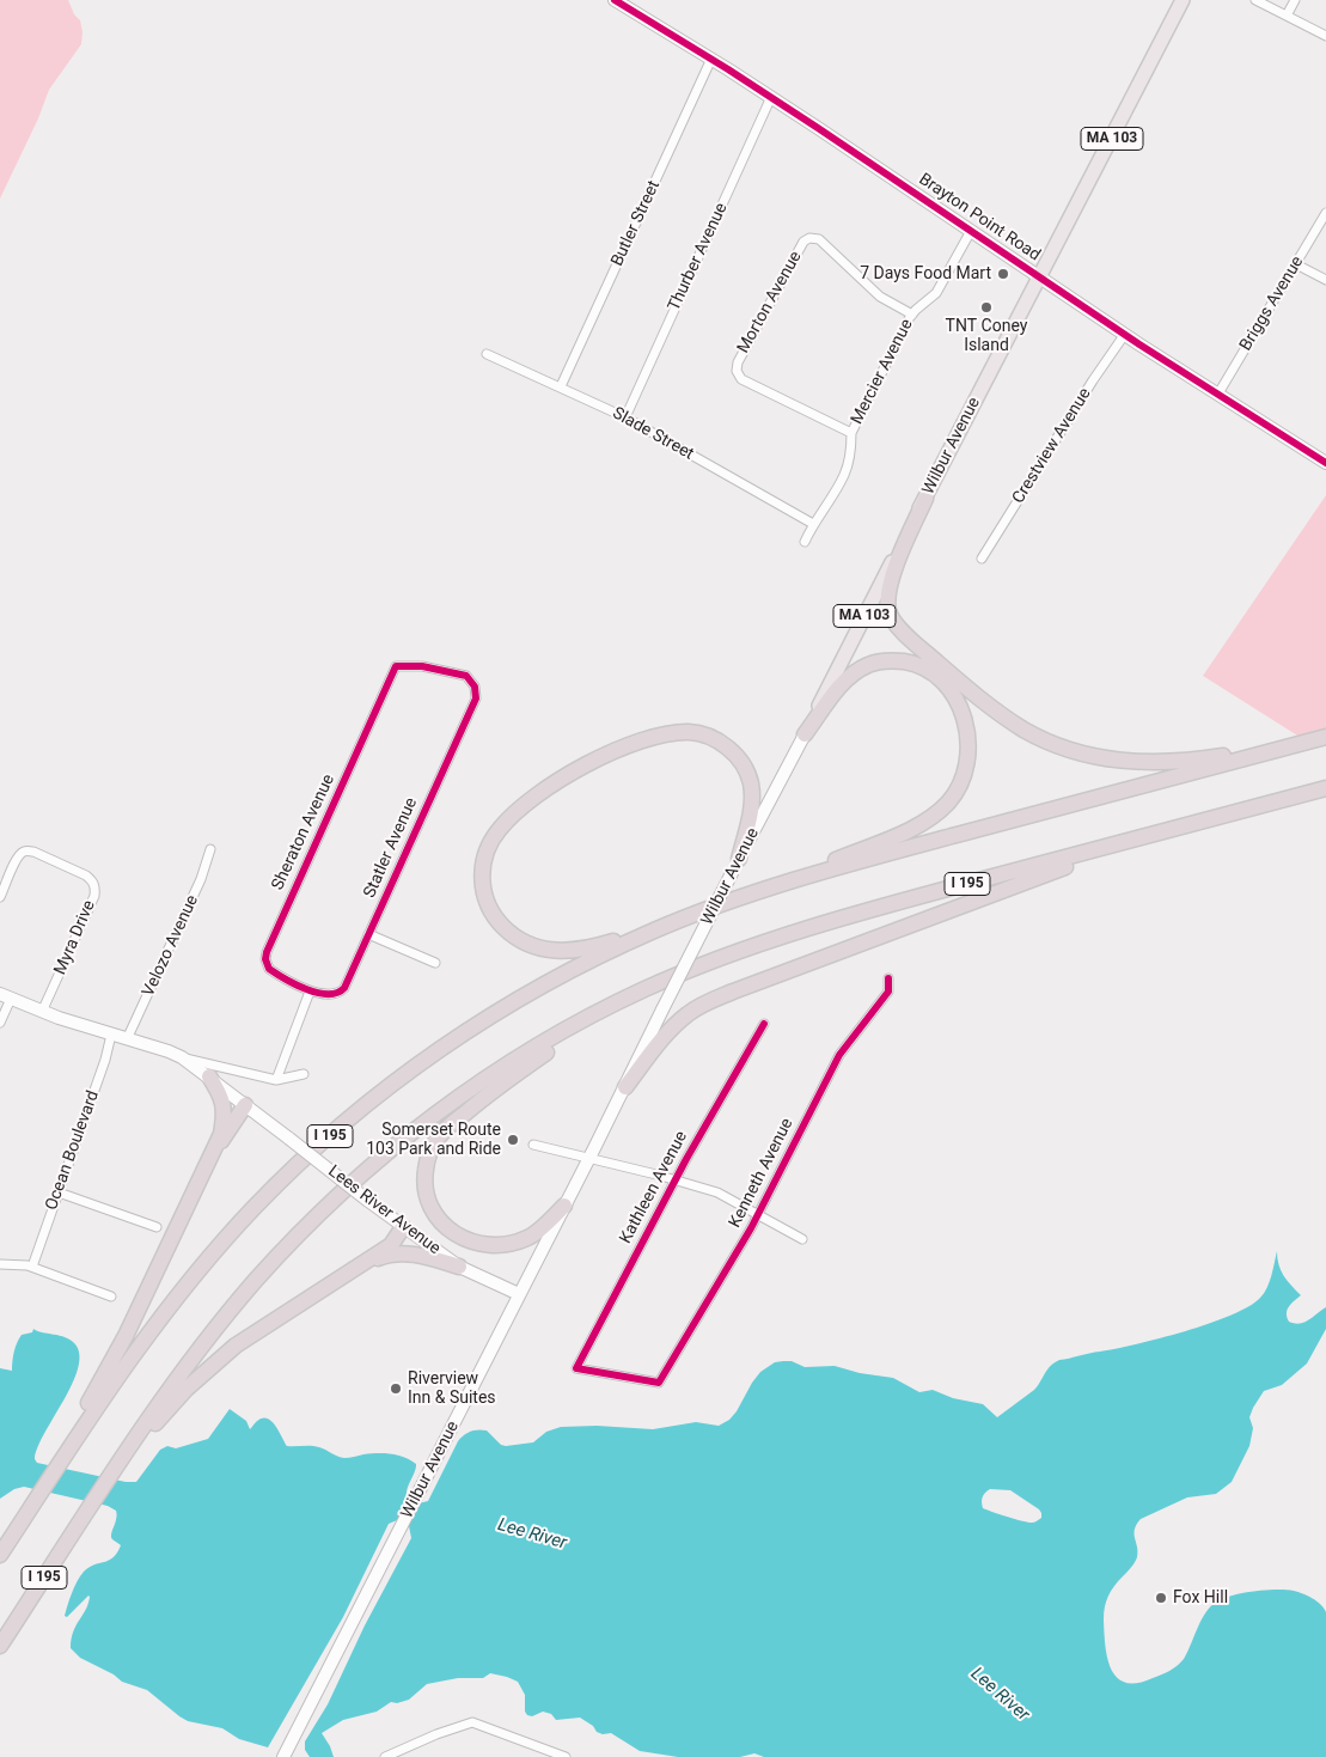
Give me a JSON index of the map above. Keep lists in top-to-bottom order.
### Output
{
  "streets": {
    "highway": ["I 195"],
    "main road": [
      "MA 103",
      "Brayton Point Road",
      "Wilbur Avenue",
      "Lees River Avenue"
    ],
    "street": [
      "Butler Street",
      "Thurber Avenue",
      "Morton Avenue",
      "Briggs Avenue",
      "Mercier Avenue",
      "Slade Street",
      "Crestview Avenue",
      "Sheraton Avenue",
      "Statler Avenue",
      "Myra Drive",
      "Velozo Avenue",
      "Ocean Boulevard",
      "Kenneth Avenue",
      "Kathleen Avenue"
    ]
  },
  "crossings": [
    ["Brayton Point Road", "Butler Street"],
    ["Brayton Point Road", "Thurber Avenue"],
    ["Brayton Point Road", "Briggs Avenue"],
    ["Brayton Point Road", "Mercier Avenue"],
    ["Brayton Point Road", "Wilbur Avenue"],
    ["Brayton Point Road", "Crestview Avenue"],
    ["Butler Street", "Slade Street"],
    ["Thurber Avenue", "Slade Street"],
    ["Morton Avenue", "Mercier Avenue"],
    ["Mercier Avenue", "Slade Street"],
    ["Wilbur Avenue", "Lees River Avenue"],
    ["Sheraton Avenue", "Statler Avenue"],
    ["Myra Drive", "Lees River Avenue"],
    ["Velozo Avenue", "Lees River Avenue"],
    ["Ocean Boulevard", "Lees River Avenue"],
    ["Kenneth Avenue", "Kathleen Avenue"]
  ],
  "water": ["Lee River"],
  "places": [
    "7 Days Food Mart",
    "TNT Coney Island",
    "Somerset Route 103 Park and Ride",
    "Riverview Inn & Suites",
    "Fox Hill"
  ]
}
